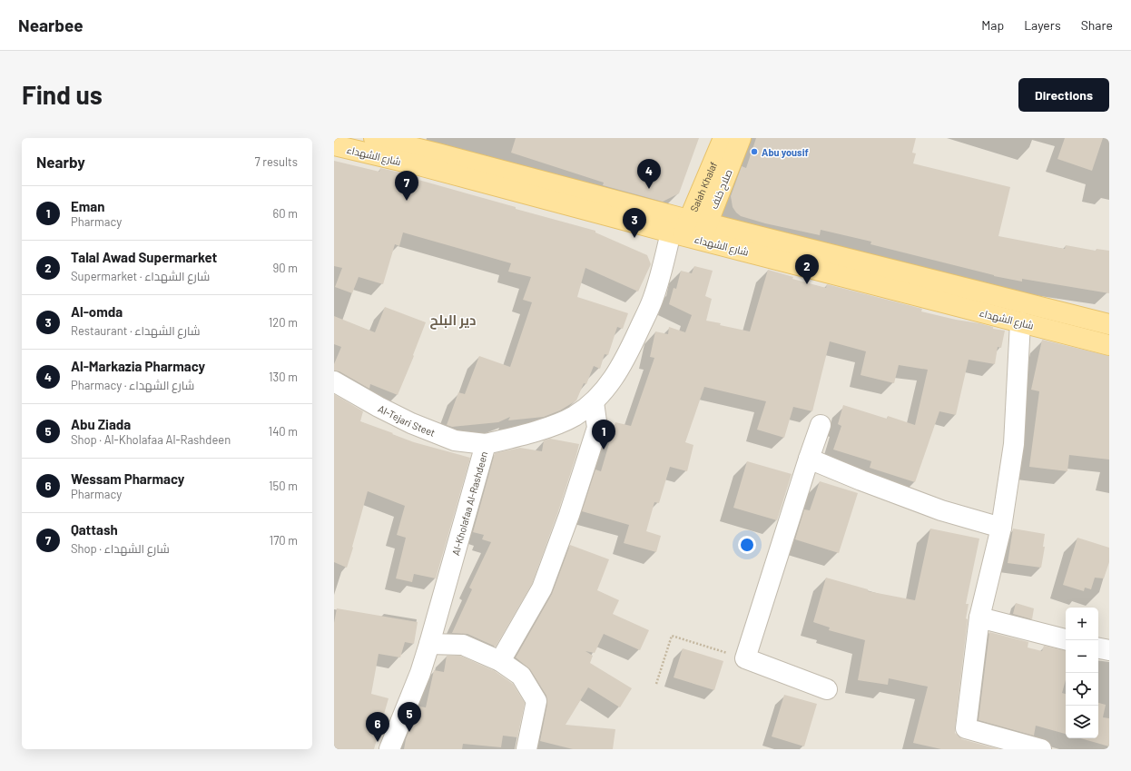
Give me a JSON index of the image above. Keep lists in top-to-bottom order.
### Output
{
  "streets": {
    "main road": ["شارع الشهداء", "Salah Khalaf", "صلاح خلف"],
    "street": ["Al-Tejari Steet", "Al-Kholafaa Al-Rashdeen"]
  },
  "crossings": [
    ["شارع الشهداء", "Salah Khalaf"],
    ["شارع الشهداء", "صلاح خلف"],
    ["شارع الشهداء", "Al-Kholafaa Al-Rashdeen"],
    ["Salah Khalaf", "صلاح خلف"],
    ["Salah Khalaf", "Al-Kholafaa Al-Rashdeen"],
    ["صلاح خلف", "Al-Kholafaa Al-Rashdeen"],
    ["Al-Tejari Steet", "Al-Kholafaa Al-Rashdeen"]
  ],
  "districts": ["دير البلح"],
  "places": ["Abu yousif"],
  "page": {
    "header": "Nearbee",
    "nav": ["Map", "Layers", "Share"],
    "buttons": "Directions",
    "title": "Find us",
    "heading": ["Nearby", "7 results"],
    "pins": [
      "4",
      "7",
      "3",
      "2",
      "1",
      "5",
      "6"
    ],
    "list": [
      {
        "mark": "1",
        "name": "Eman",
        "note": "Pharmacy",
        "value": "60 m"
      },
      {
        "mark": "2",
        "name": "Talal Awad Supermarket",
        "note": "Supermarket · شارع الشهداء",
        "value": "90 m"
      },
      {
        "mark": "3",
        "name": "Al-omda",
        "note": "Restaurant · شارع الشهداء",
        "value": "120 m"
      },
      {
        "mark": "4",
        "name": "Al-Markazia Pharmacy",
        "note": "Pharmacy · شارع الشهداء",
        "value": "130 m"
      },
      {
        "mark": "5",
        "name": "Abu Ziada",
        "note": "Shop · Al-Kholafaa Al-Rashdeen",
        "value": "140 m"
      },
      {
        "mark": "6",
        "name": "Wessam Pharmacy",
        "note": "Pharmacy",
        "value": "150 m"
      },
      {
        "mark": "7",
        "name": "Qattash",
        "note": "Shop · شارع الشهداء",
        "value": "170 m"
      }
    ],
    "map_buttons": ["+", "−"]
  }
}
